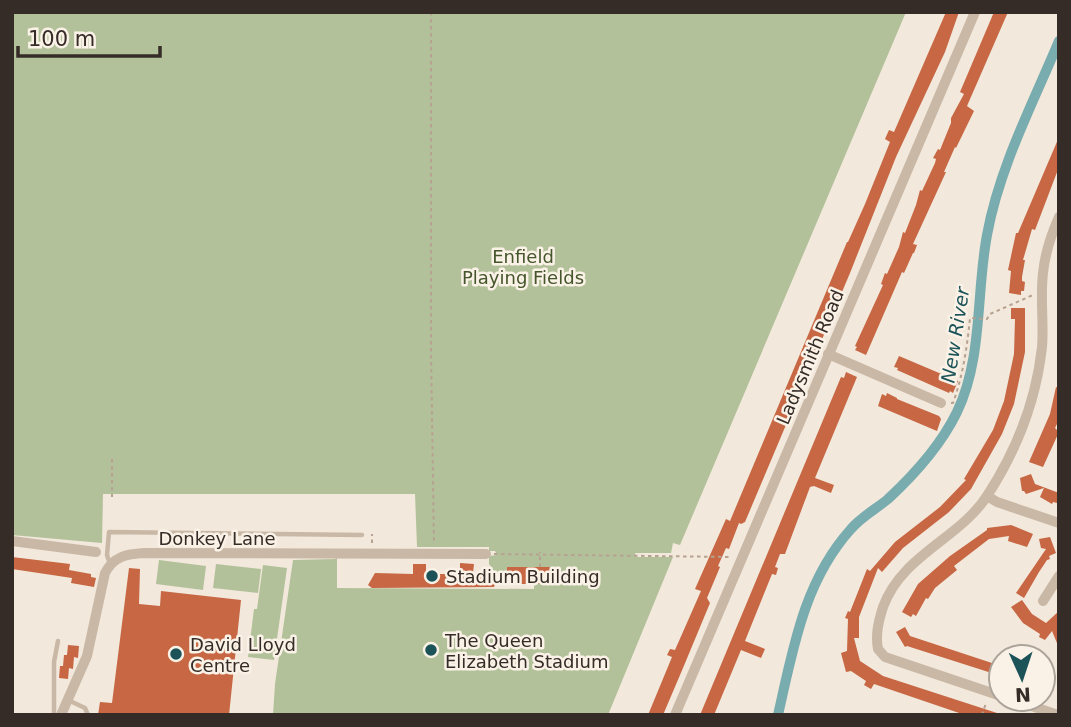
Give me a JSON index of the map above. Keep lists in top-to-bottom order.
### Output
{
  "streets": {
    "street": ["Ladysmith Road", "Donkey Lane"]
  },
  "water": ["New River"],
  "parks": ["Enfield Playing Fields"],
  "places": ["Stadium Building", "The Queen Elizabeth Stadium", "David Lloyd Centre"],
  "scale_bar": "100 m",
  "north": "bottom"
}
